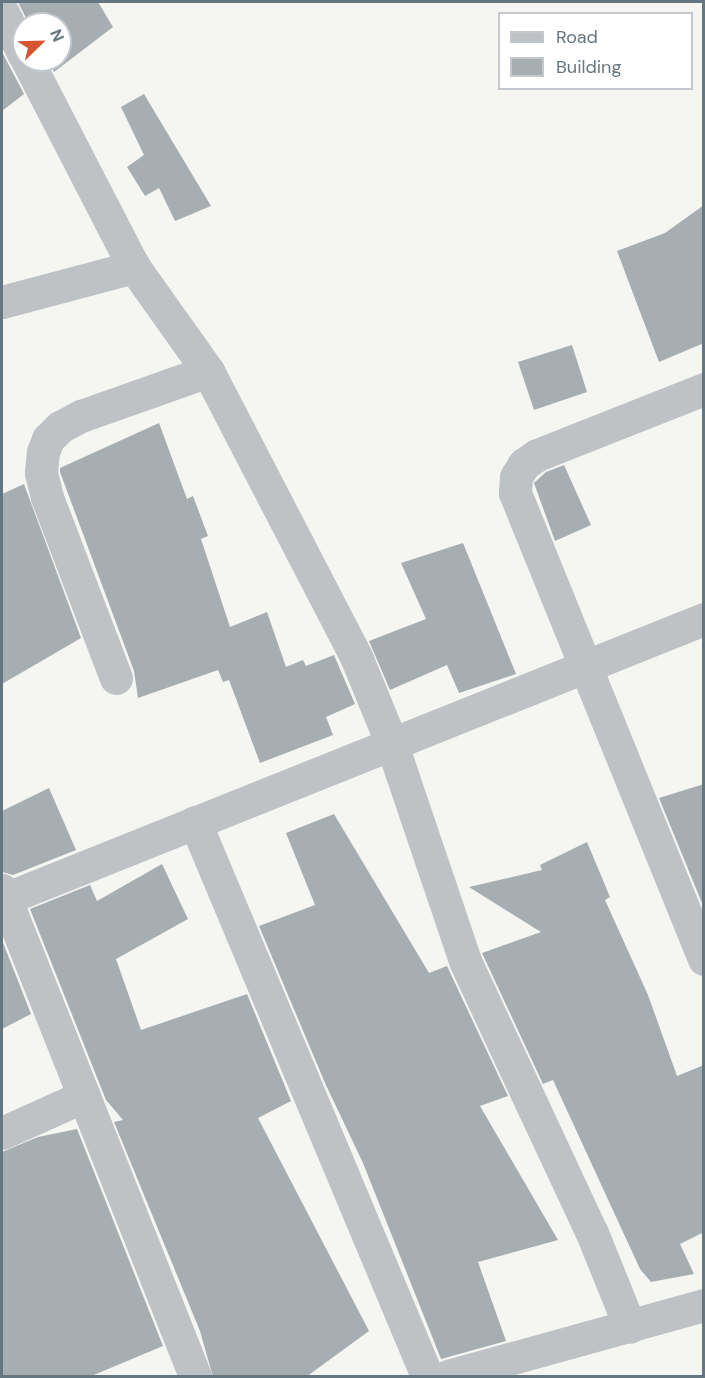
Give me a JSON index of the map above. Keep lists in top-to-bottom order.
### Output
{
  "legend": ["Road", "Building"],
  "north": "top right"
}
